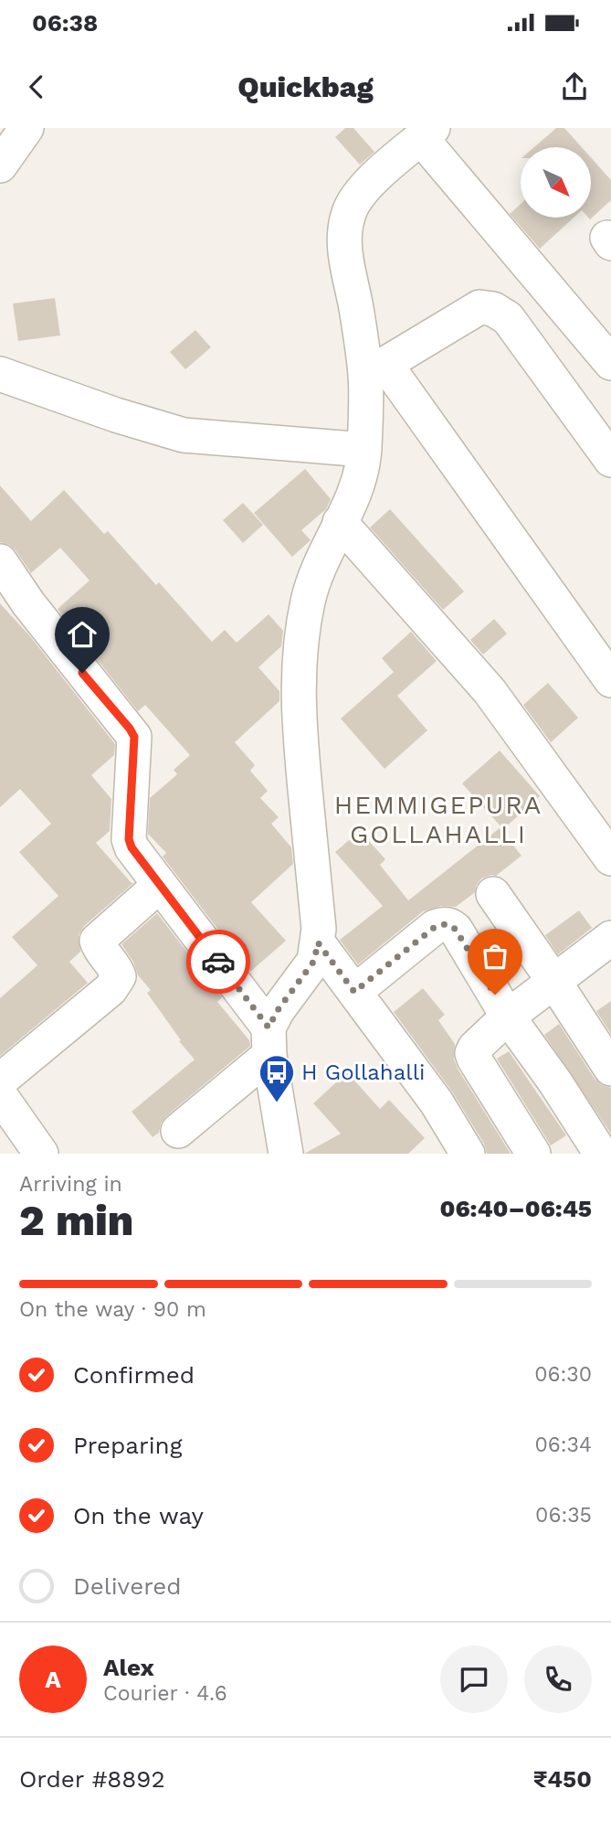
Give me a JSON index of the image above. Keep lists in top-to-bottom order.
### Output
{
  "districts": ["HEMMIGEPURA GOLLAHALLI"],
  "places": {
    "bus stop": ["H Gollahalli"]
  },
  "north": "bottom right",
  "page": {
    "status": "06:38",
    "header": "Quickbag",
    "heading": ["2 min", "Arriving in", "06:40–06:45"],
    "panel": [
      "Alex",
      "Courier · 4.6",
      "Order #8892",
      "₹450"
    ],
    "bar": "On the way · 90 m",
    "list": [
      ["Confirmed", "06:30"],
      ["Preparing", "06:34"],
      ["On the way", "06:35"],
      "Delivered"
    ],
    "round": "A"
  }
}
